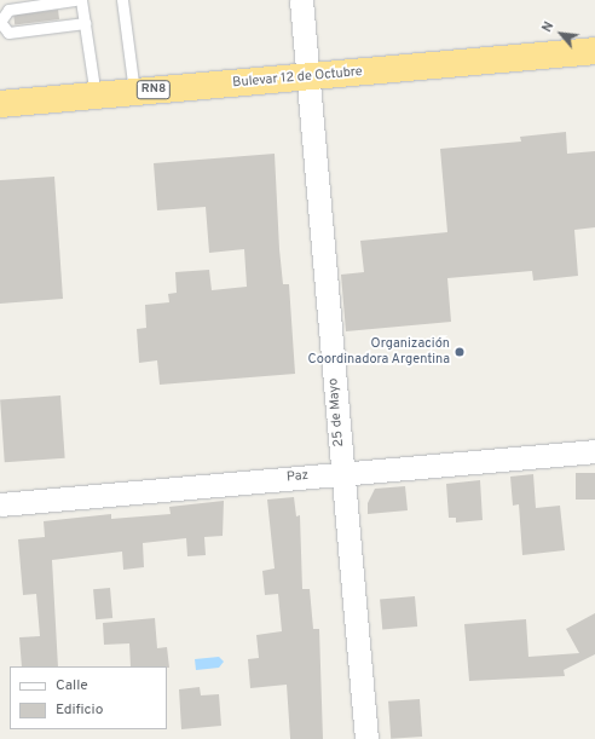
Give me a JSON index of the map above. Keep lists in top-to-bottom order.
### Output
{
  "streets": {
    "highway": ["Bulevar 12 de Octubre", "RN8"],
    "street": ["25 de Mayo", "Paz"]
  },
  "crossings": [
    ["Bulevar 12 de Octubre", "25 de Mayo"],
    ["25 de Mayo", "Paz"]
  ],
  "places": ["Organización Coordinadora Argentina"],
  "legend": ["Calle", "Edificio"],
  "north": "top left"
}
